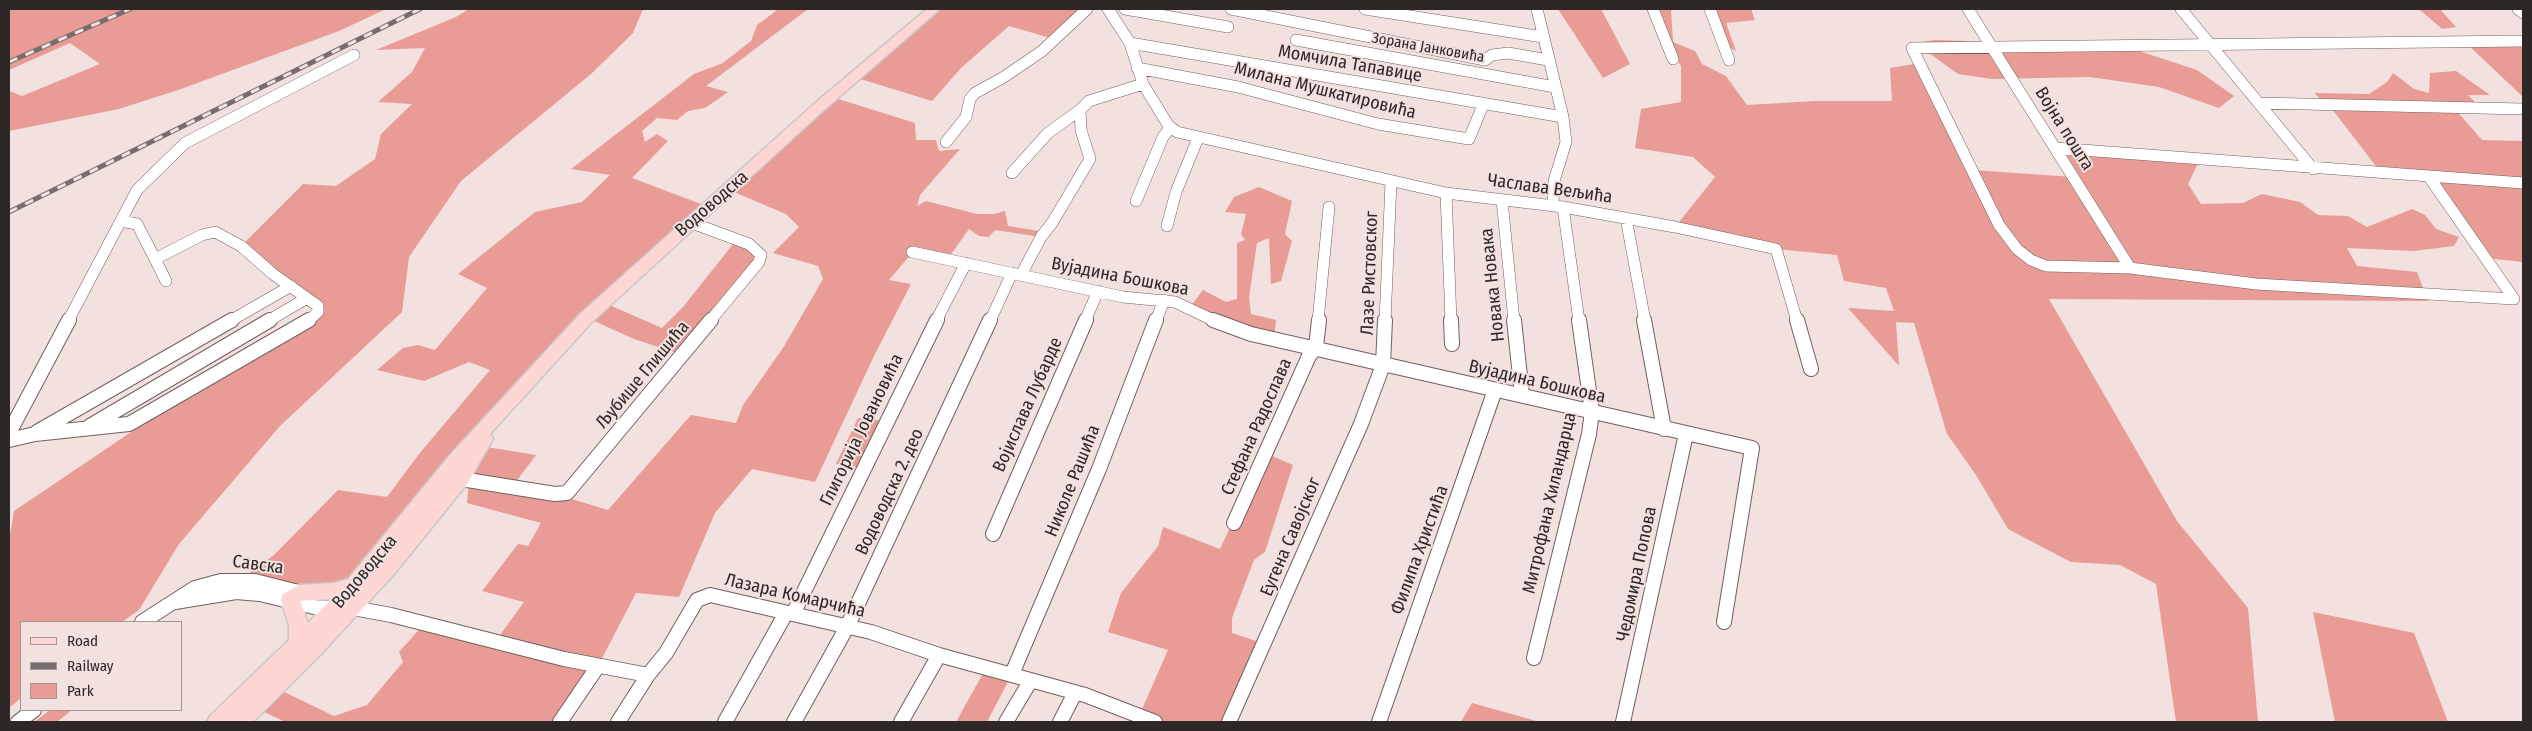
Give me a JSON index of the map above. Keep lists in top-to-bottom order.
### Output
{
  "streets": {
    "main road": ["Водоводска"],
    "street": [
      "Зорана Јанковића",
      "Момчила Тапавице",
      "Милана Мушкатировића",
      "Војна пошта",
      "Часлава Вељића",
      "Лазе Ристовског",
      "Вујадина Бошкова",
      "Новака Новака",
      "Љубише Глишића",
      "Војислава Лубарде",
      "Стефана Радослава",
      "Глигорија Јовановића",
      "Николе Рашића",
      "Водоводска 2. део",
      "Митрофана Хиландарца",
      "Еугена Савојског",
      "Филипа Христића",
      "Савска",
      "Чедомира Попова",
      "Лазара Комарчића"
    ]
  },
  "crossings": [
    ["Зорана Јанковића", "Митрофана Хиландарца"],
    ["Момчила Тапавице", "Милана Мушкатировића"],
    ["Момчила Тапавице", "Митрофана Хиландарца"],
    ["Часлава Вељића", "Лазе Ристовског"],
    ["Часлава Вељића", "Новака Новака"],
    ["Часлава Вељића", "Митрофана Хиландарца"],
    ["Водоводска", "Љубише Глишића"],
    ["Водоводска", "Савска"],
    ["Лазе Ристовског", "Вујадина Бошкова"],
    ["Лазе Ристовског", "Еугена Савојског"],
    ["Вујадина Бошкова", "Новака Новака"],
    ["Вујадина Бошкова", "Војислава Лубарде"],
    ["Вујадина Бошкова", "Стефана Радослава"],
    ["Вујадина Бошкова", "Глигорија Јовановића"],
    ["Вујадина Бошкова", "Николе Рашића"],
    ["Вујадина Бошкова", "Водоводска 2. део"],
    ["Вујадина Бошкова", "Митрофана Хиландарца"],
    ["Вујадина Бошкова", "Еугена Савојског"],
    ["Вујадина Бошкова", "Филипа Христића"],
    ["Вујадина Бошкова", "Чедомира Попова"],
    ["Глигорија Јовановића", "Лазара Комарчића"],
    ["Николе Рашића", "Лазара Комарчића"],
    ["Водоводска 2. део", "Лазара Комарчића"]
  ],
  "legend": ["Road", "Railway", "Park"]
}
